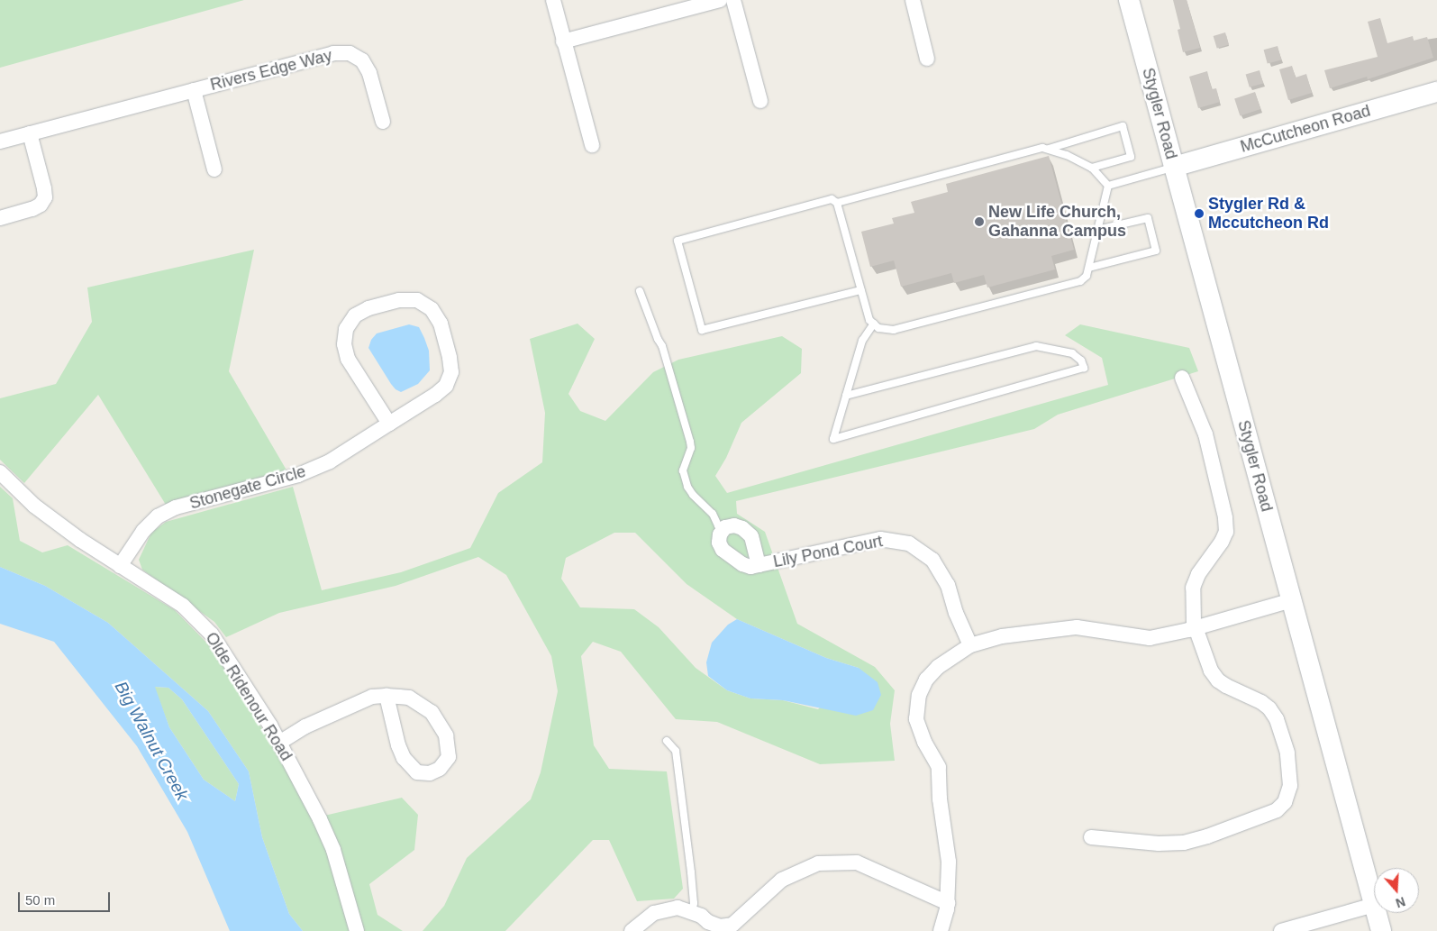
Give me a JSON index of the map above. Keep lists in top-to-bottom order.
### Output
{
  "streets": {
    "main road": ["Stygler Road", "McCutcheon Road"],
    "street": [
      "Rivers Edge Way",
      "Stonegate Circle",
      "Lily Pond Court",
      "Olde Ridenour Road"
    ]
  },
  "crossings": [
    ["Stygler Road", "McCutcheon Road"],
    ["Stonegate Circle", "Olde Ridenour Road"]
  ],
  "water": ["Big Walnut Creek"],
  "places": ["Stygler Rd & Mccutcheon Rd", "New Life Church, Gahanna Campus"],
  "scale_bar": "50 m",
  "north": "bottom"
}
